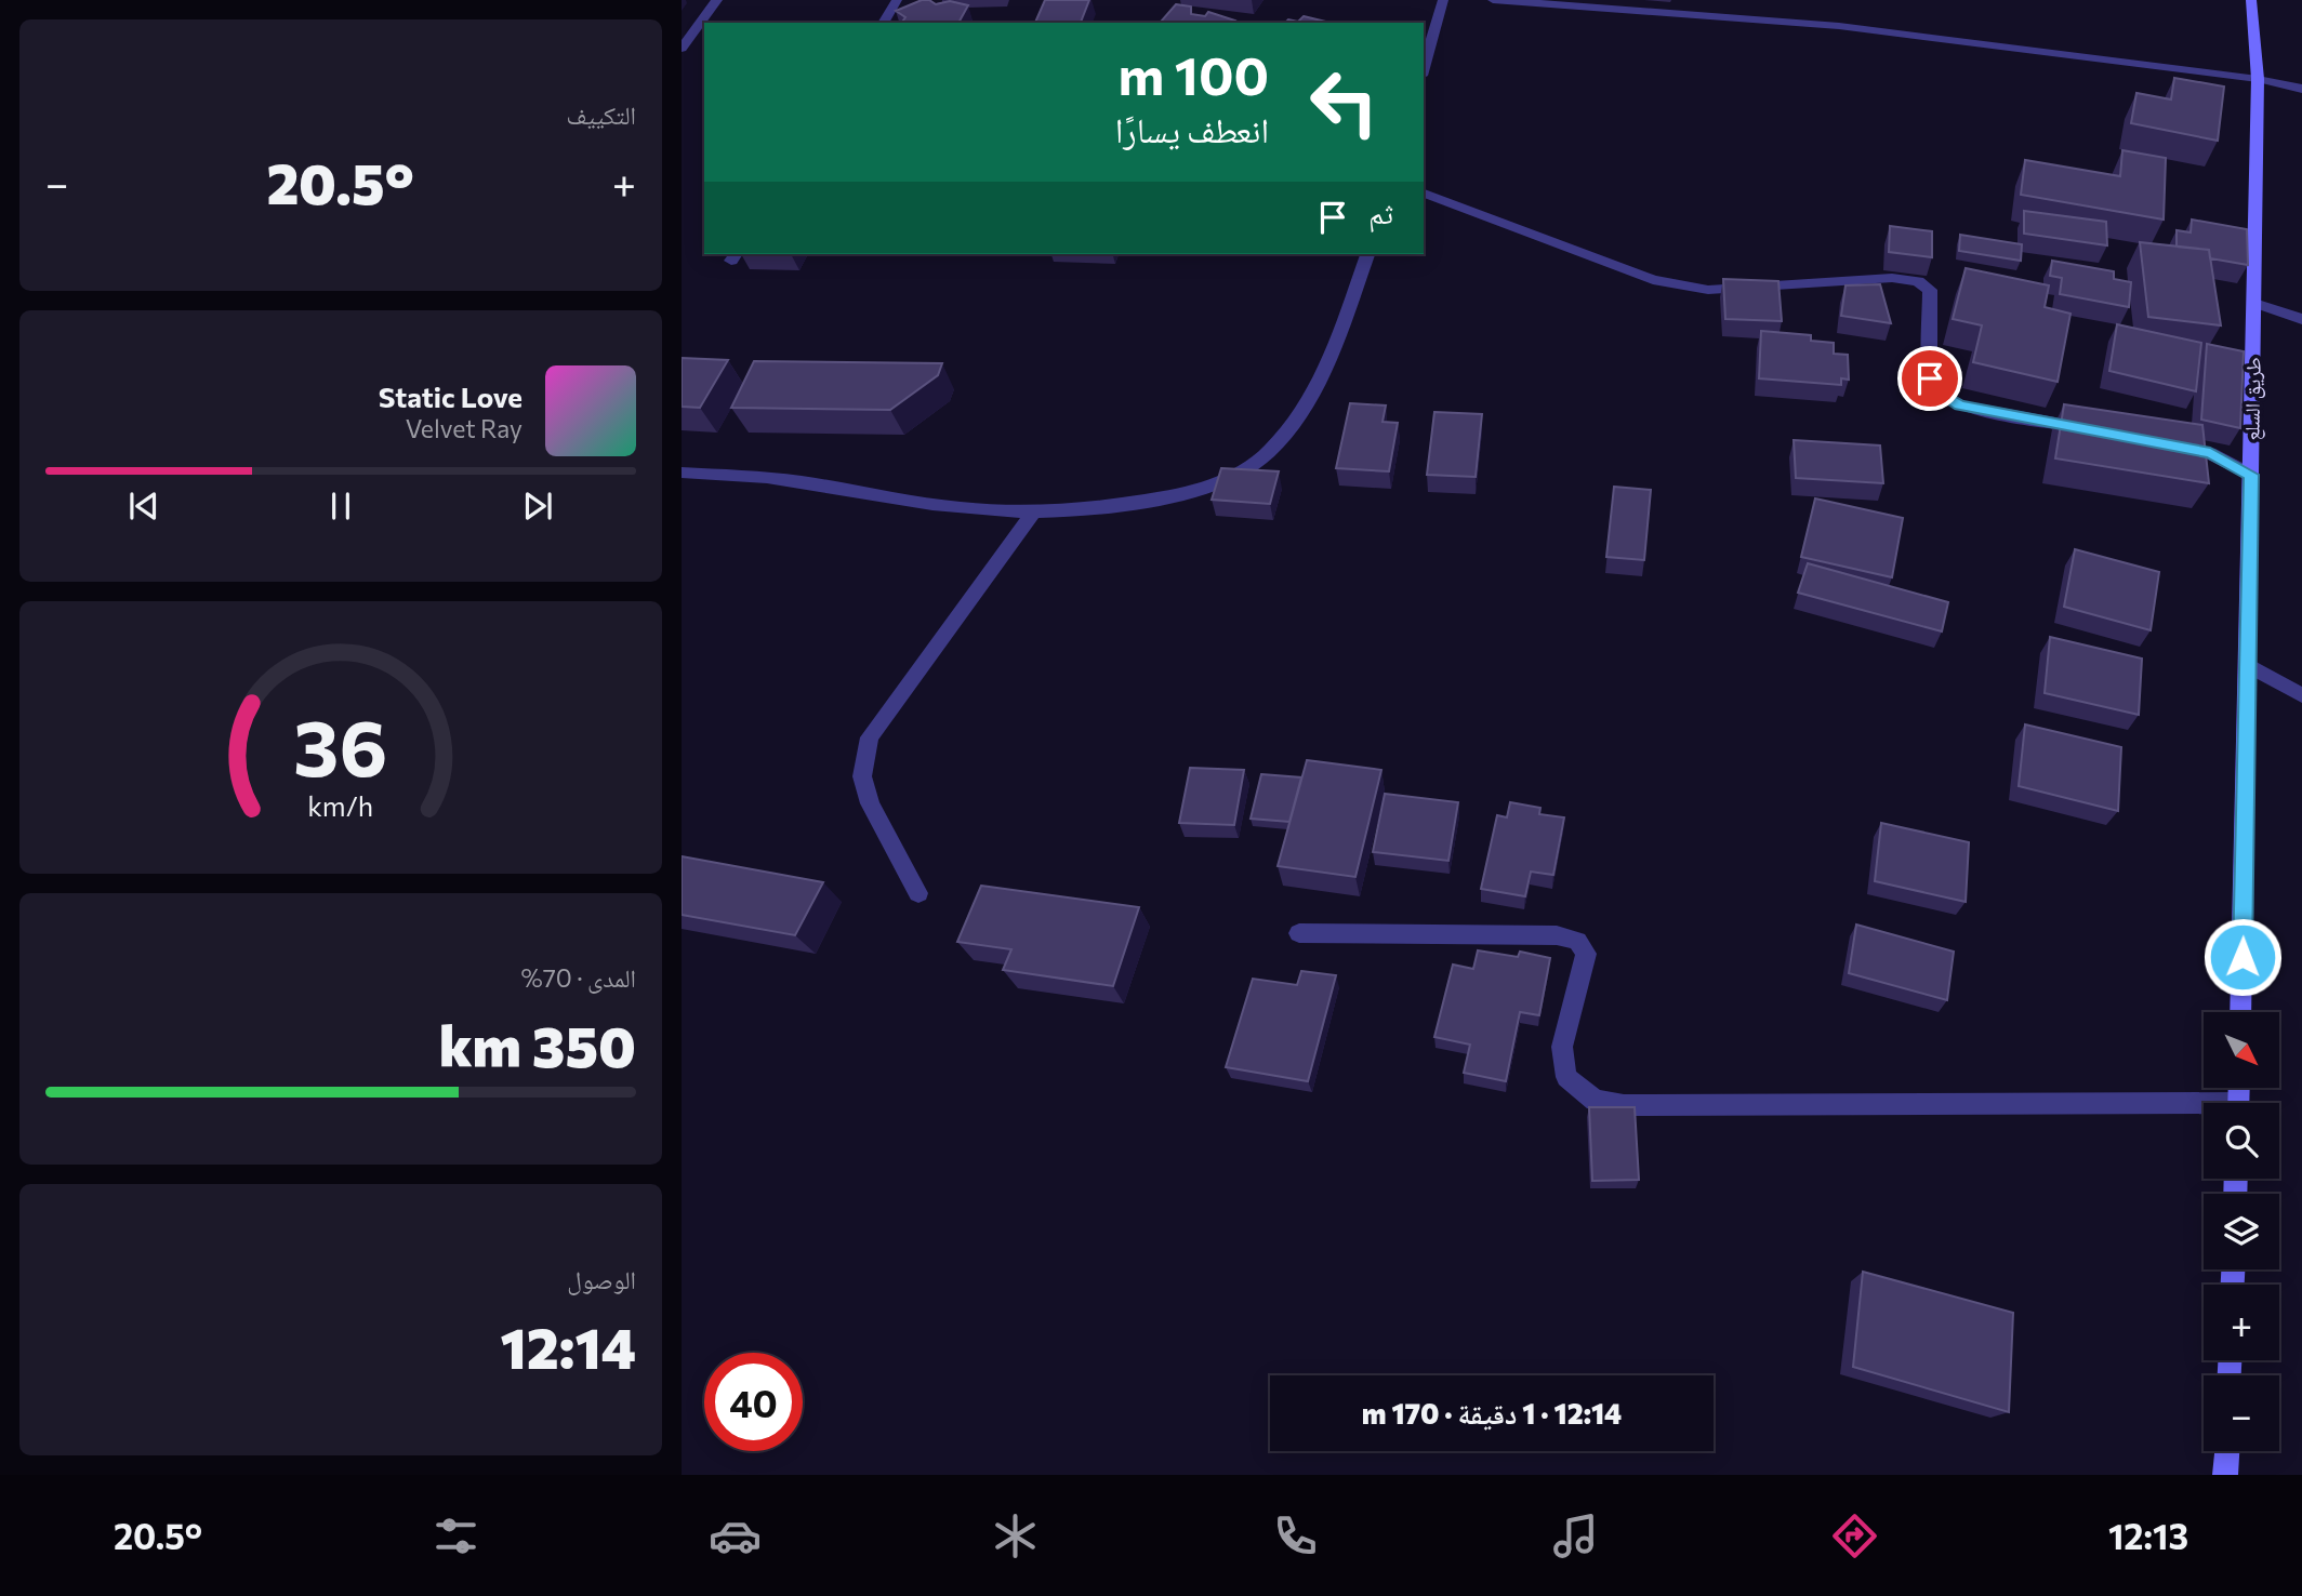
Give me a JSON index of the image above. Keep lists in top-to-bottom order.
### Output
{
  "streets": {
    "street": ["طريق السلع"]
  },
  "north": "bottom right",
  "page": {
    "tile": [
      "التكييف",
      ["المدى · 70%", "350 km"],
      ["الوصول", "12:14"]
    ],
    "turn": ["100 m", "انعطف يسارًا"],
    "heat": ["−", "20.5°", "+"],
    "then": "ثم",
    "song": ["Static Love", "Velvet Ray"],
    "map_buttons": ["+", "−"],
    "limit": "40",
    "trip": "12:14 · 1 دقيقة · 170 m",
    "tabs": ["12:13", "20.5°"],
    "gauge": ["36", "km/h"]
  }
}
